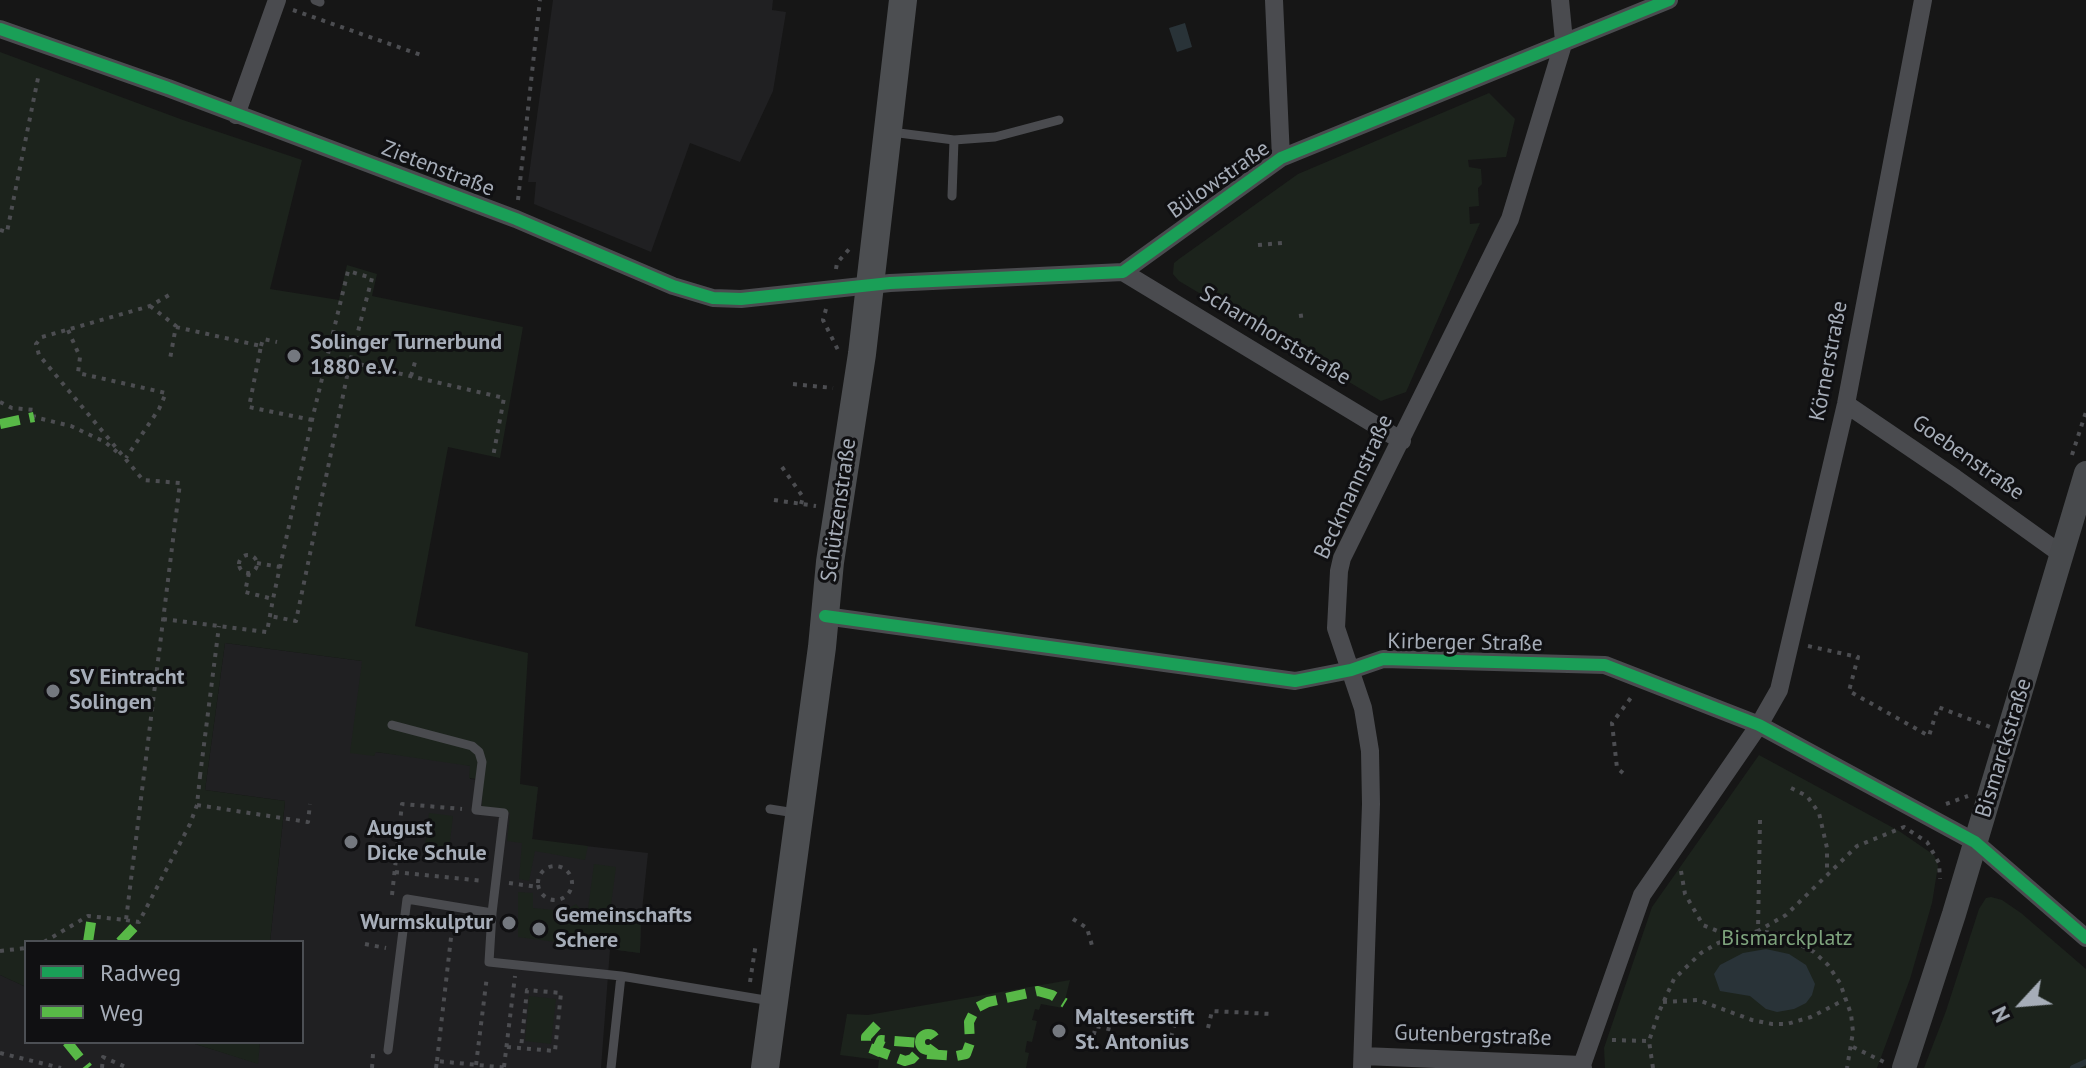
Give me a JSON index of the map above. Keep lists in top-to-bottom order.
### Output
{
  "streets": {
    "main road": ["Schützenstraße", "Bismarckstraße"],
    "street": [
      "Zietenstraße",
      "Bülowstraße",
      "Scharnhorststraße",
      "Körnerstraße",
      "Goebenstraße",
      "Beckmannstraße",
      "Kirberger Straße",
      "Gutenbergstraße"
    ]
  },
  "crossings": [
    ["Zietenstraße", "Schützenstraße"],
    ["Bülowstraße", "Scharnhorststraße"],
    ["Bülowstraße", "Beckmannstraße"],
    ["Scharnhorststraße", "Beckmannstraße"],
    ["Körnerstraße", "Goebenstraße"],
    ["Körnerstraße", "Kirberger Straße"],
    ["Goebenstraße", "Bismarckstraße"],
    ["Beckmannstraße", "Kirberger Straße"],
    ["Beckmannstraße", "Gutenbergstraße"],
    ["Schützenstraße", "Kirberger Straße"],
    ["Kirberger Straße", "Bismarckstraße"]
  ],
  "parks": ["Bismarckplatz"],
  "places": [
    "Solinger Turnerbund 1880 e.V.",
    "SV Eintracht Solingen",
    "August Dicke Schule",
    "Wurmskulptur",
    "Gemeinschafts Schere",
    "Malteserstift St. Antonius"
  ],
  "legend": ["Radweg", "Weg"],
  "north": "bottom left"
}
